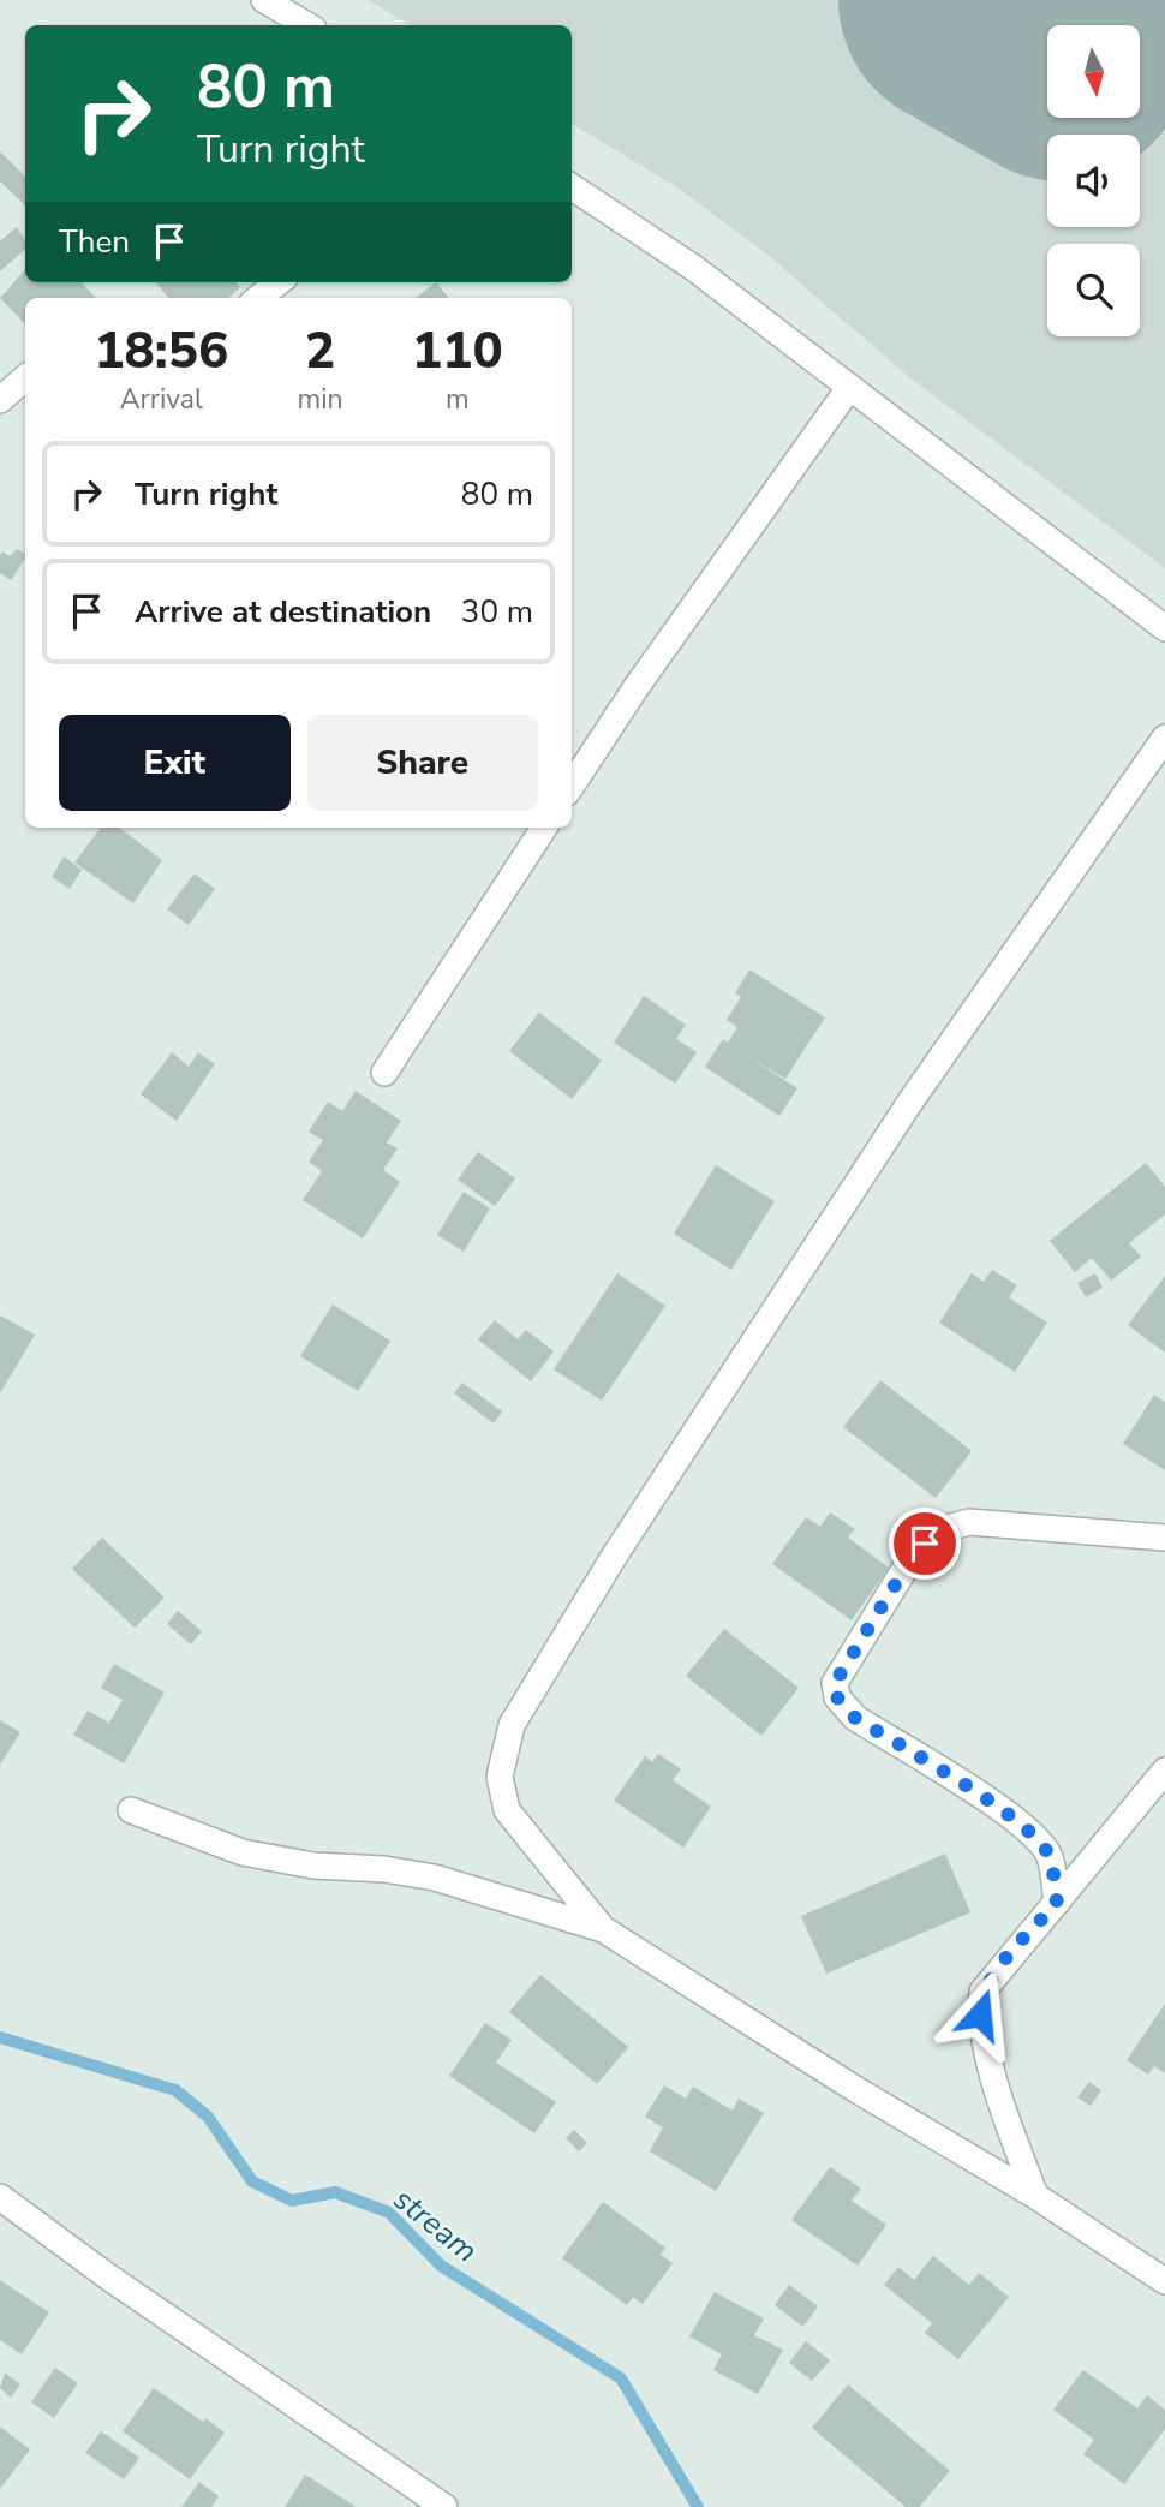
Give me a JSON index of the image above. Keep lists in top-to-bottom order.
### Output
{
  "water": ["stream"],
  "north": "bottom",
  "page": {
    "turn": ["80 m", "Turn right"],
    "then": "Then",
    "eta": [
      "18:56",
      "Arrival",
      "2",
      "min",
      "110",
      "m"
    ],
    "list": [
      {
        "name": "Turn right",
        "value": "80 m"
      },
      {
        "name": "Arrive at destination",
        "value": "30 m"
      }
    ],
    "buttons": ["Exit", "Share"]
  }
}
